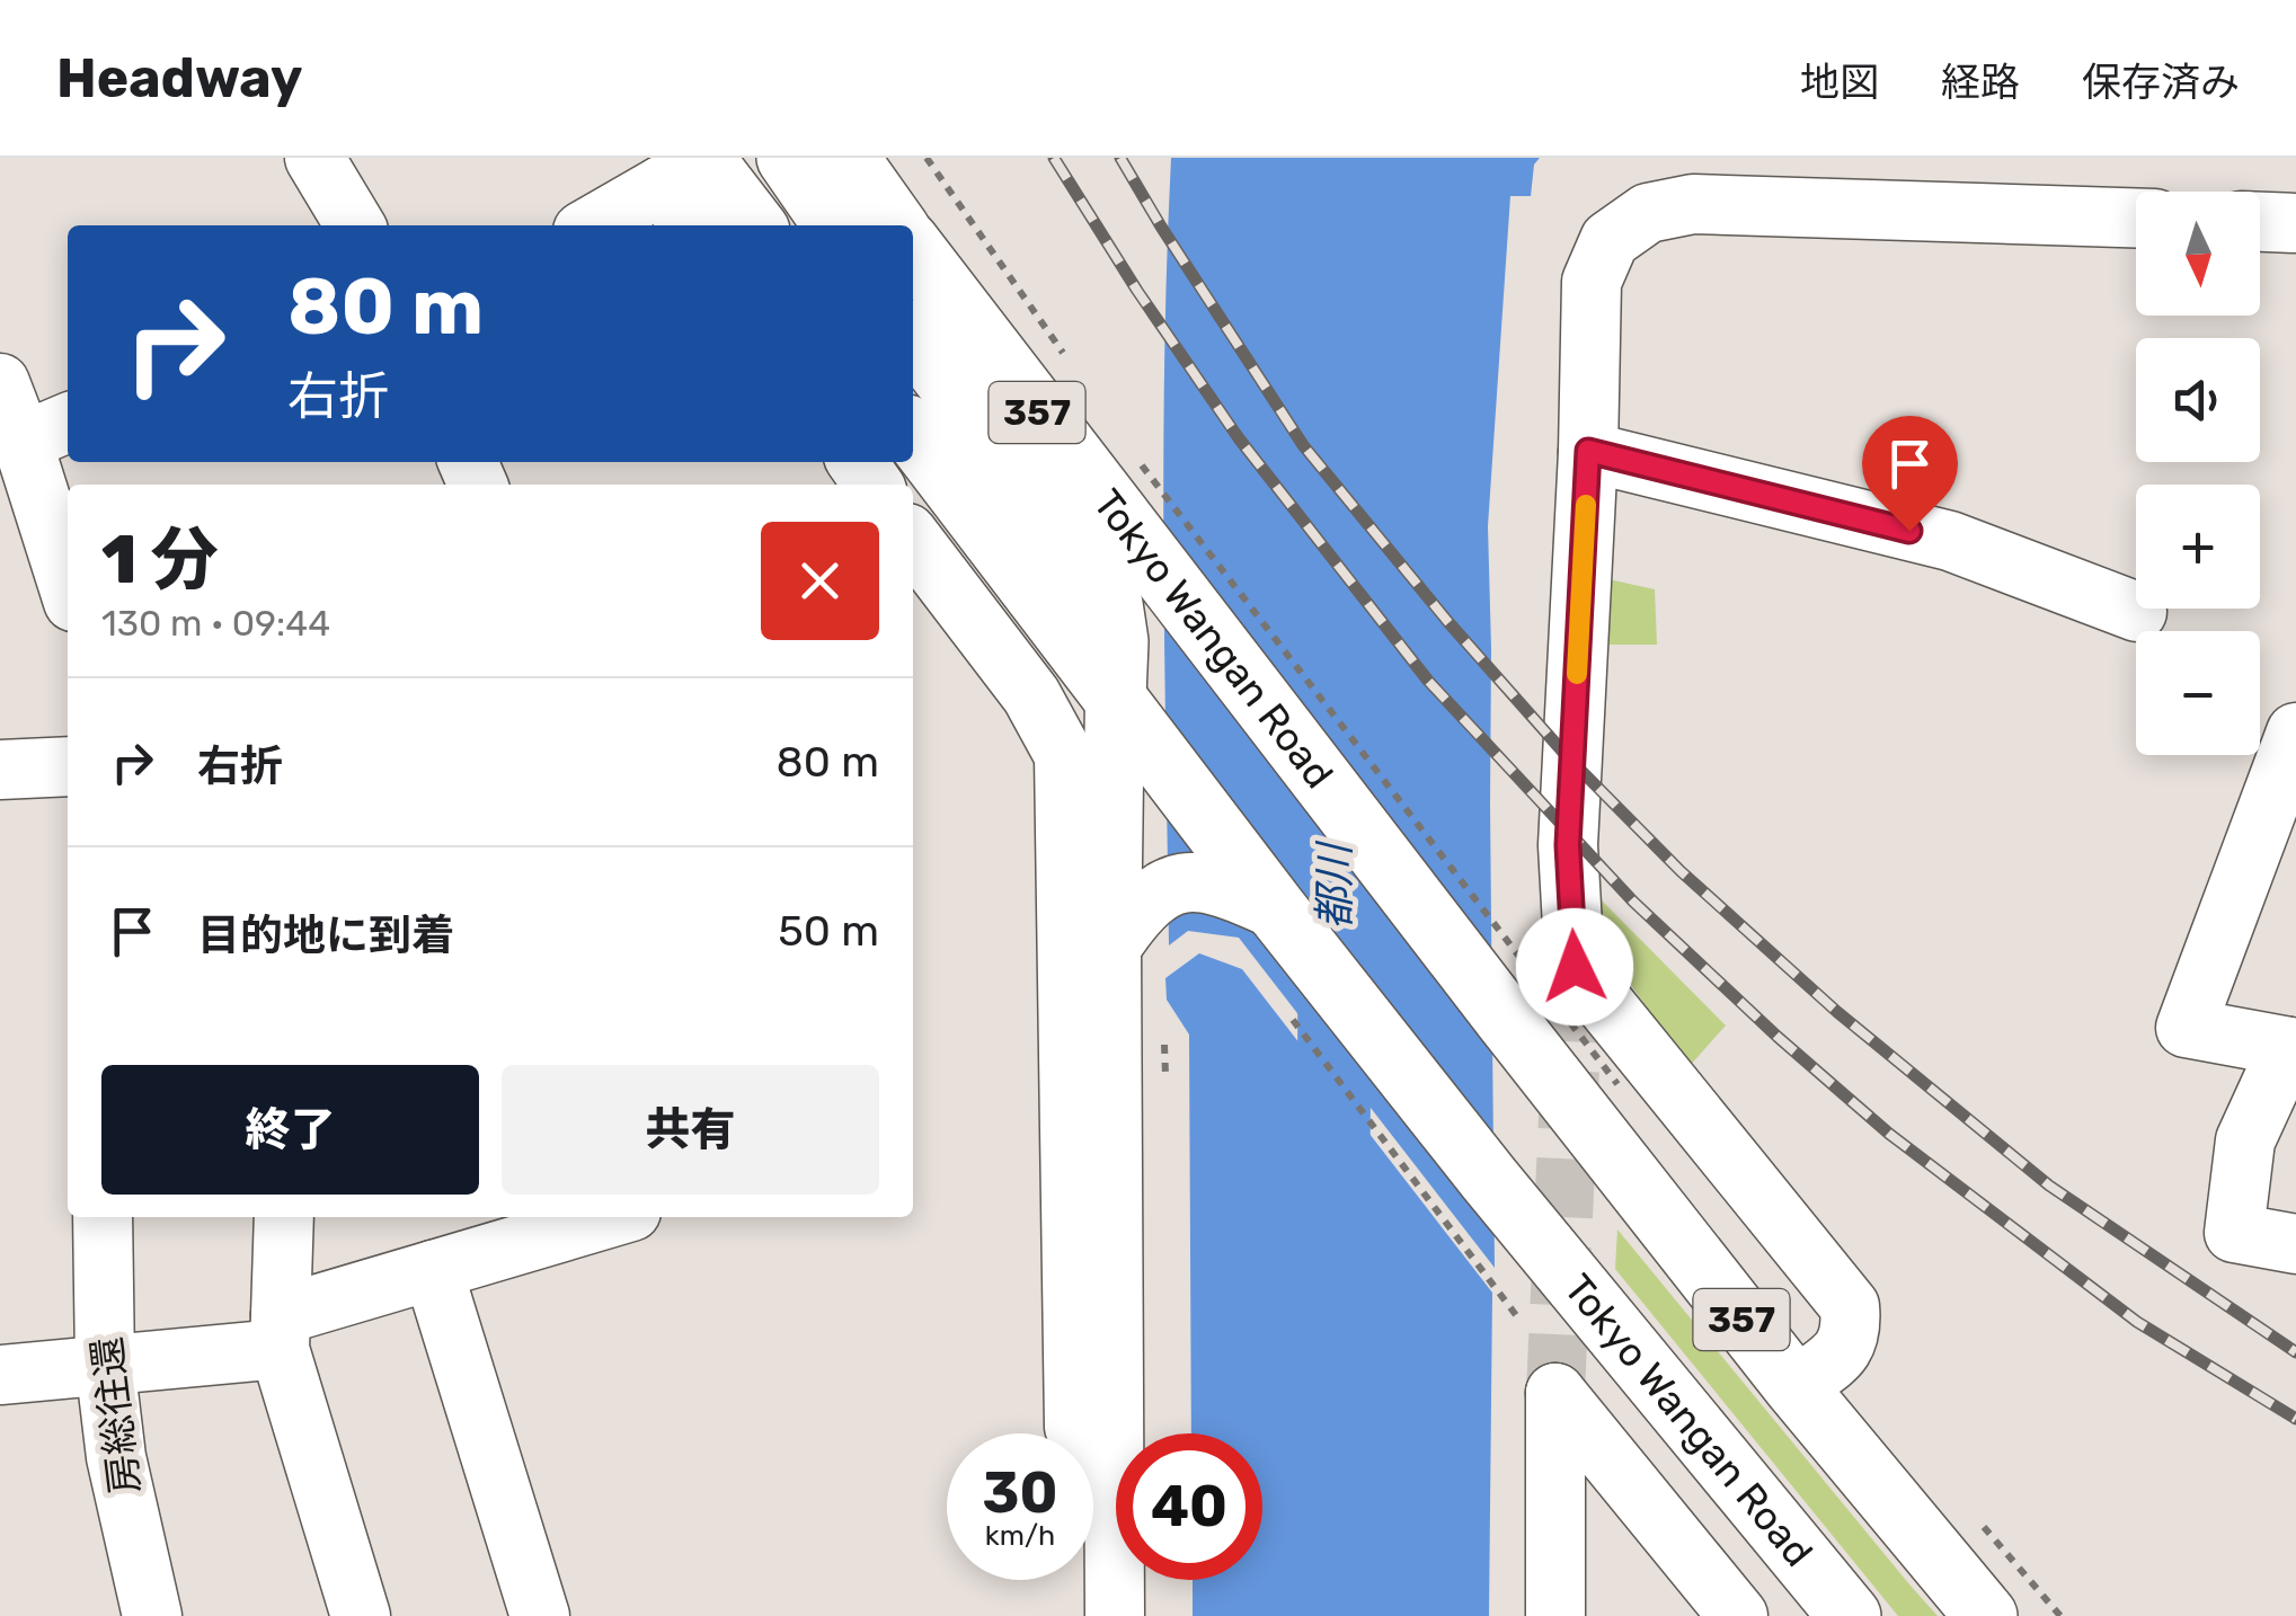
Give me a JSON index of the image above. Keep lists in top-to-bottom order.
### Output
{
  "streets": {
    "highway": ["357", "Tokyo Wangan Road"],
    "street": ["房総往還"]
  },
  "water": ["都川"],
  "north": "bottom",
  "page": {
    "header": "Headway",
    "nav": ["地図", "経路", "保存済み"],
    "map_buttons": ["+", "−"],
    "turn": ["80 m", "右折"],
    "heading": ["1 分", "130 m · 09:44"],
    "list": [
      {
        "name": "右折",
        "value": "80 m"
      },
      {
        "name": "目的地に到着",
        "value": "50 m"
      }
    ],
    "buttons": ["終了", "共有"],
    "speed": "30 km/h",
    "limit": "40"
  }
}
